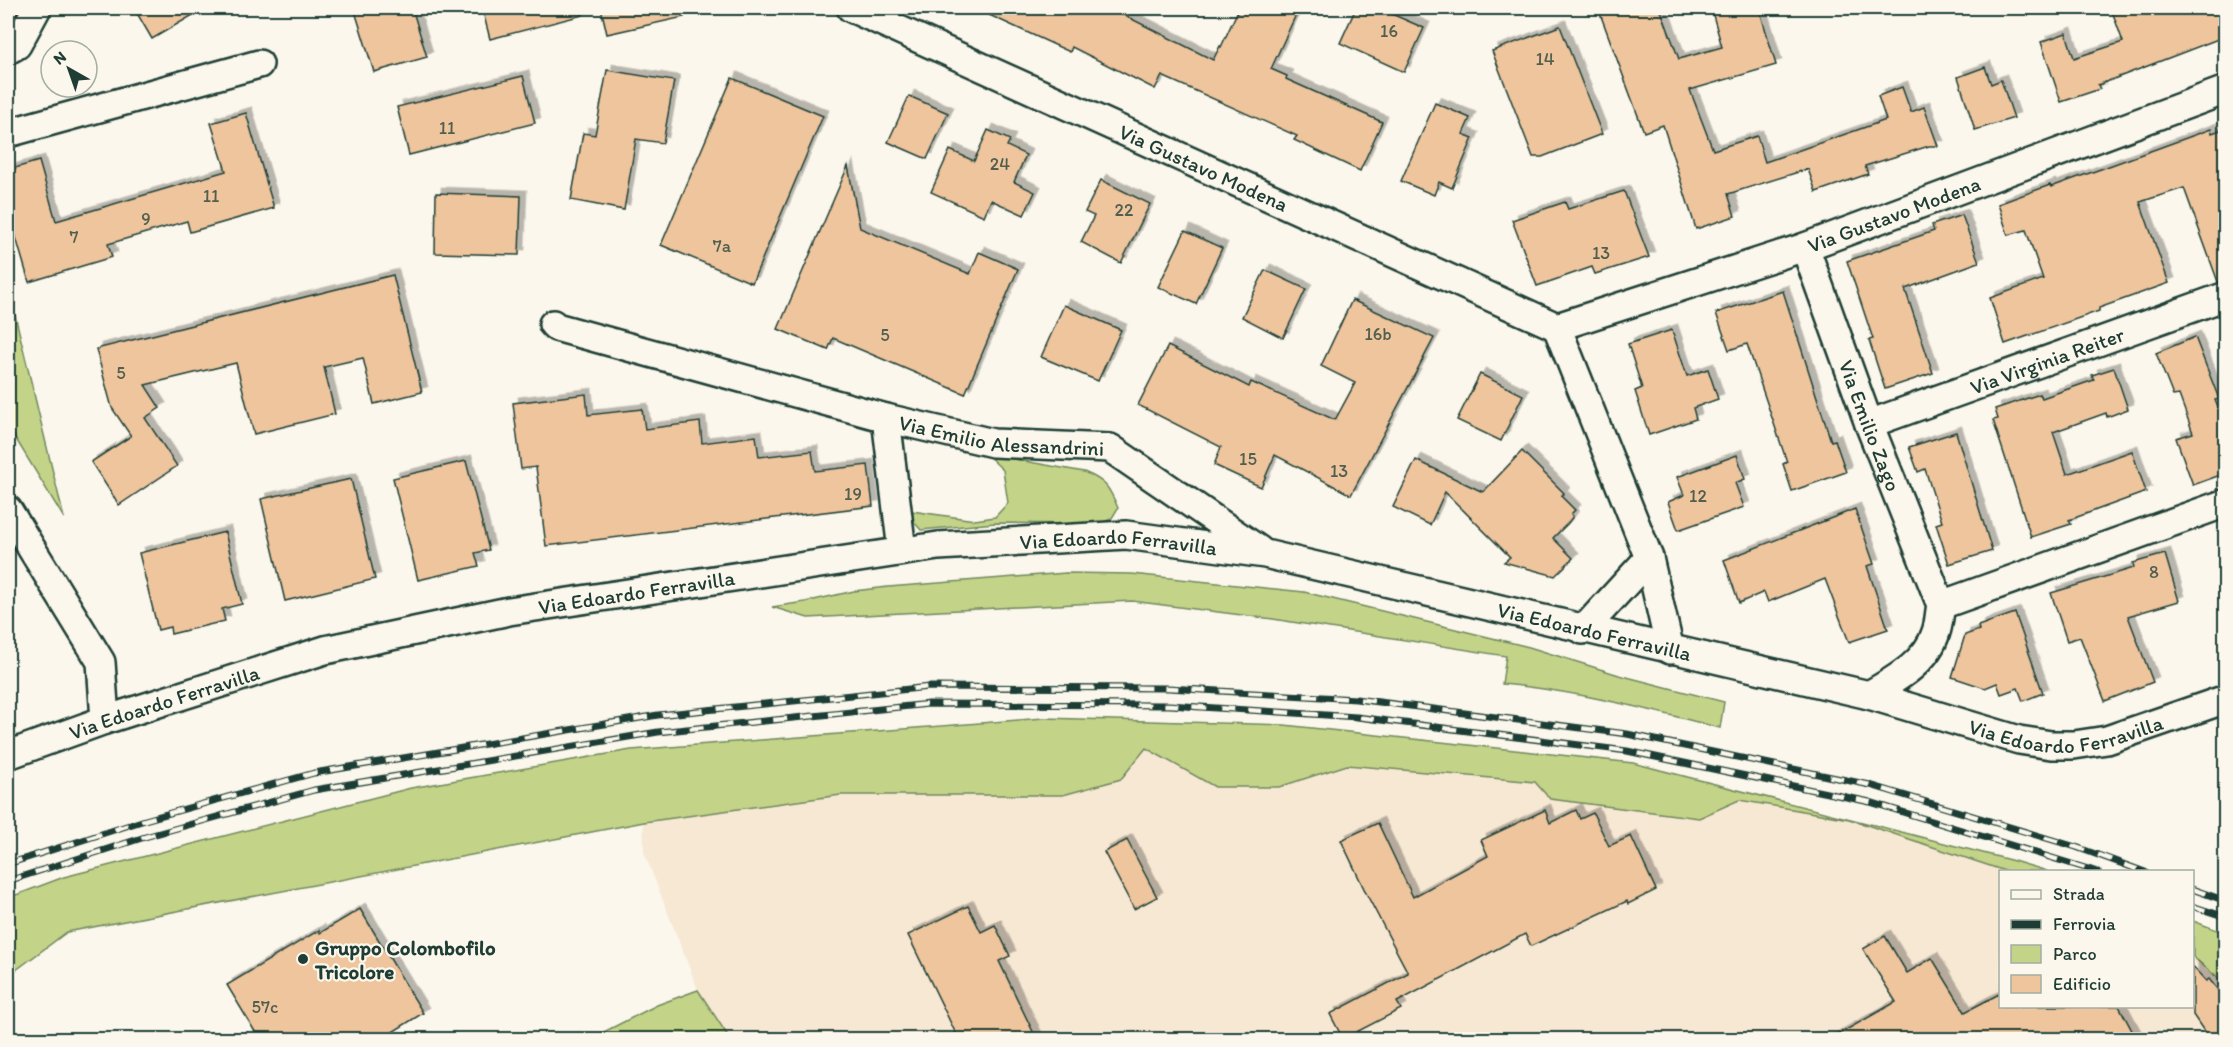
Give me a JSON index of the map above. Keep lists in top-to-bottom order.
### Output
{
  "streets": {
    "street": [
      "Via Gustavo Modena",
      "Via Virginia Reiter",
      "Via Emilio Zago",
      "Via Emilio Alessandrini",
      "Via Edoardo Ferravilla"
    ]
  },
  "crossings": [
    ["Via Gustavo Modena", "Via Emilio Zago"],
    ["Via Virginia Reiter", "Via Emilio Zago"],
    ["Via Emilio Alessandrini", "Via Edoardo Ferravilla"]
  ],
  "places": ["Gruppo Colombofilo Tricolore"],
  "house_numbers": [
    "16",
    "14",
    "11",
    "24",
    "11",
    "22",
    "9",
    "7",
    "7a",
    "13",
    "16b",
    "5",
    "5",
    "15",
    "13",
    "19",
    "12",
    "8",
    "57c"
  ],
  "legend": [
    "Strada",
    "Ferrovia",
    "Parco",
    "Edificio"
  ],
  "north": "top left"
}
